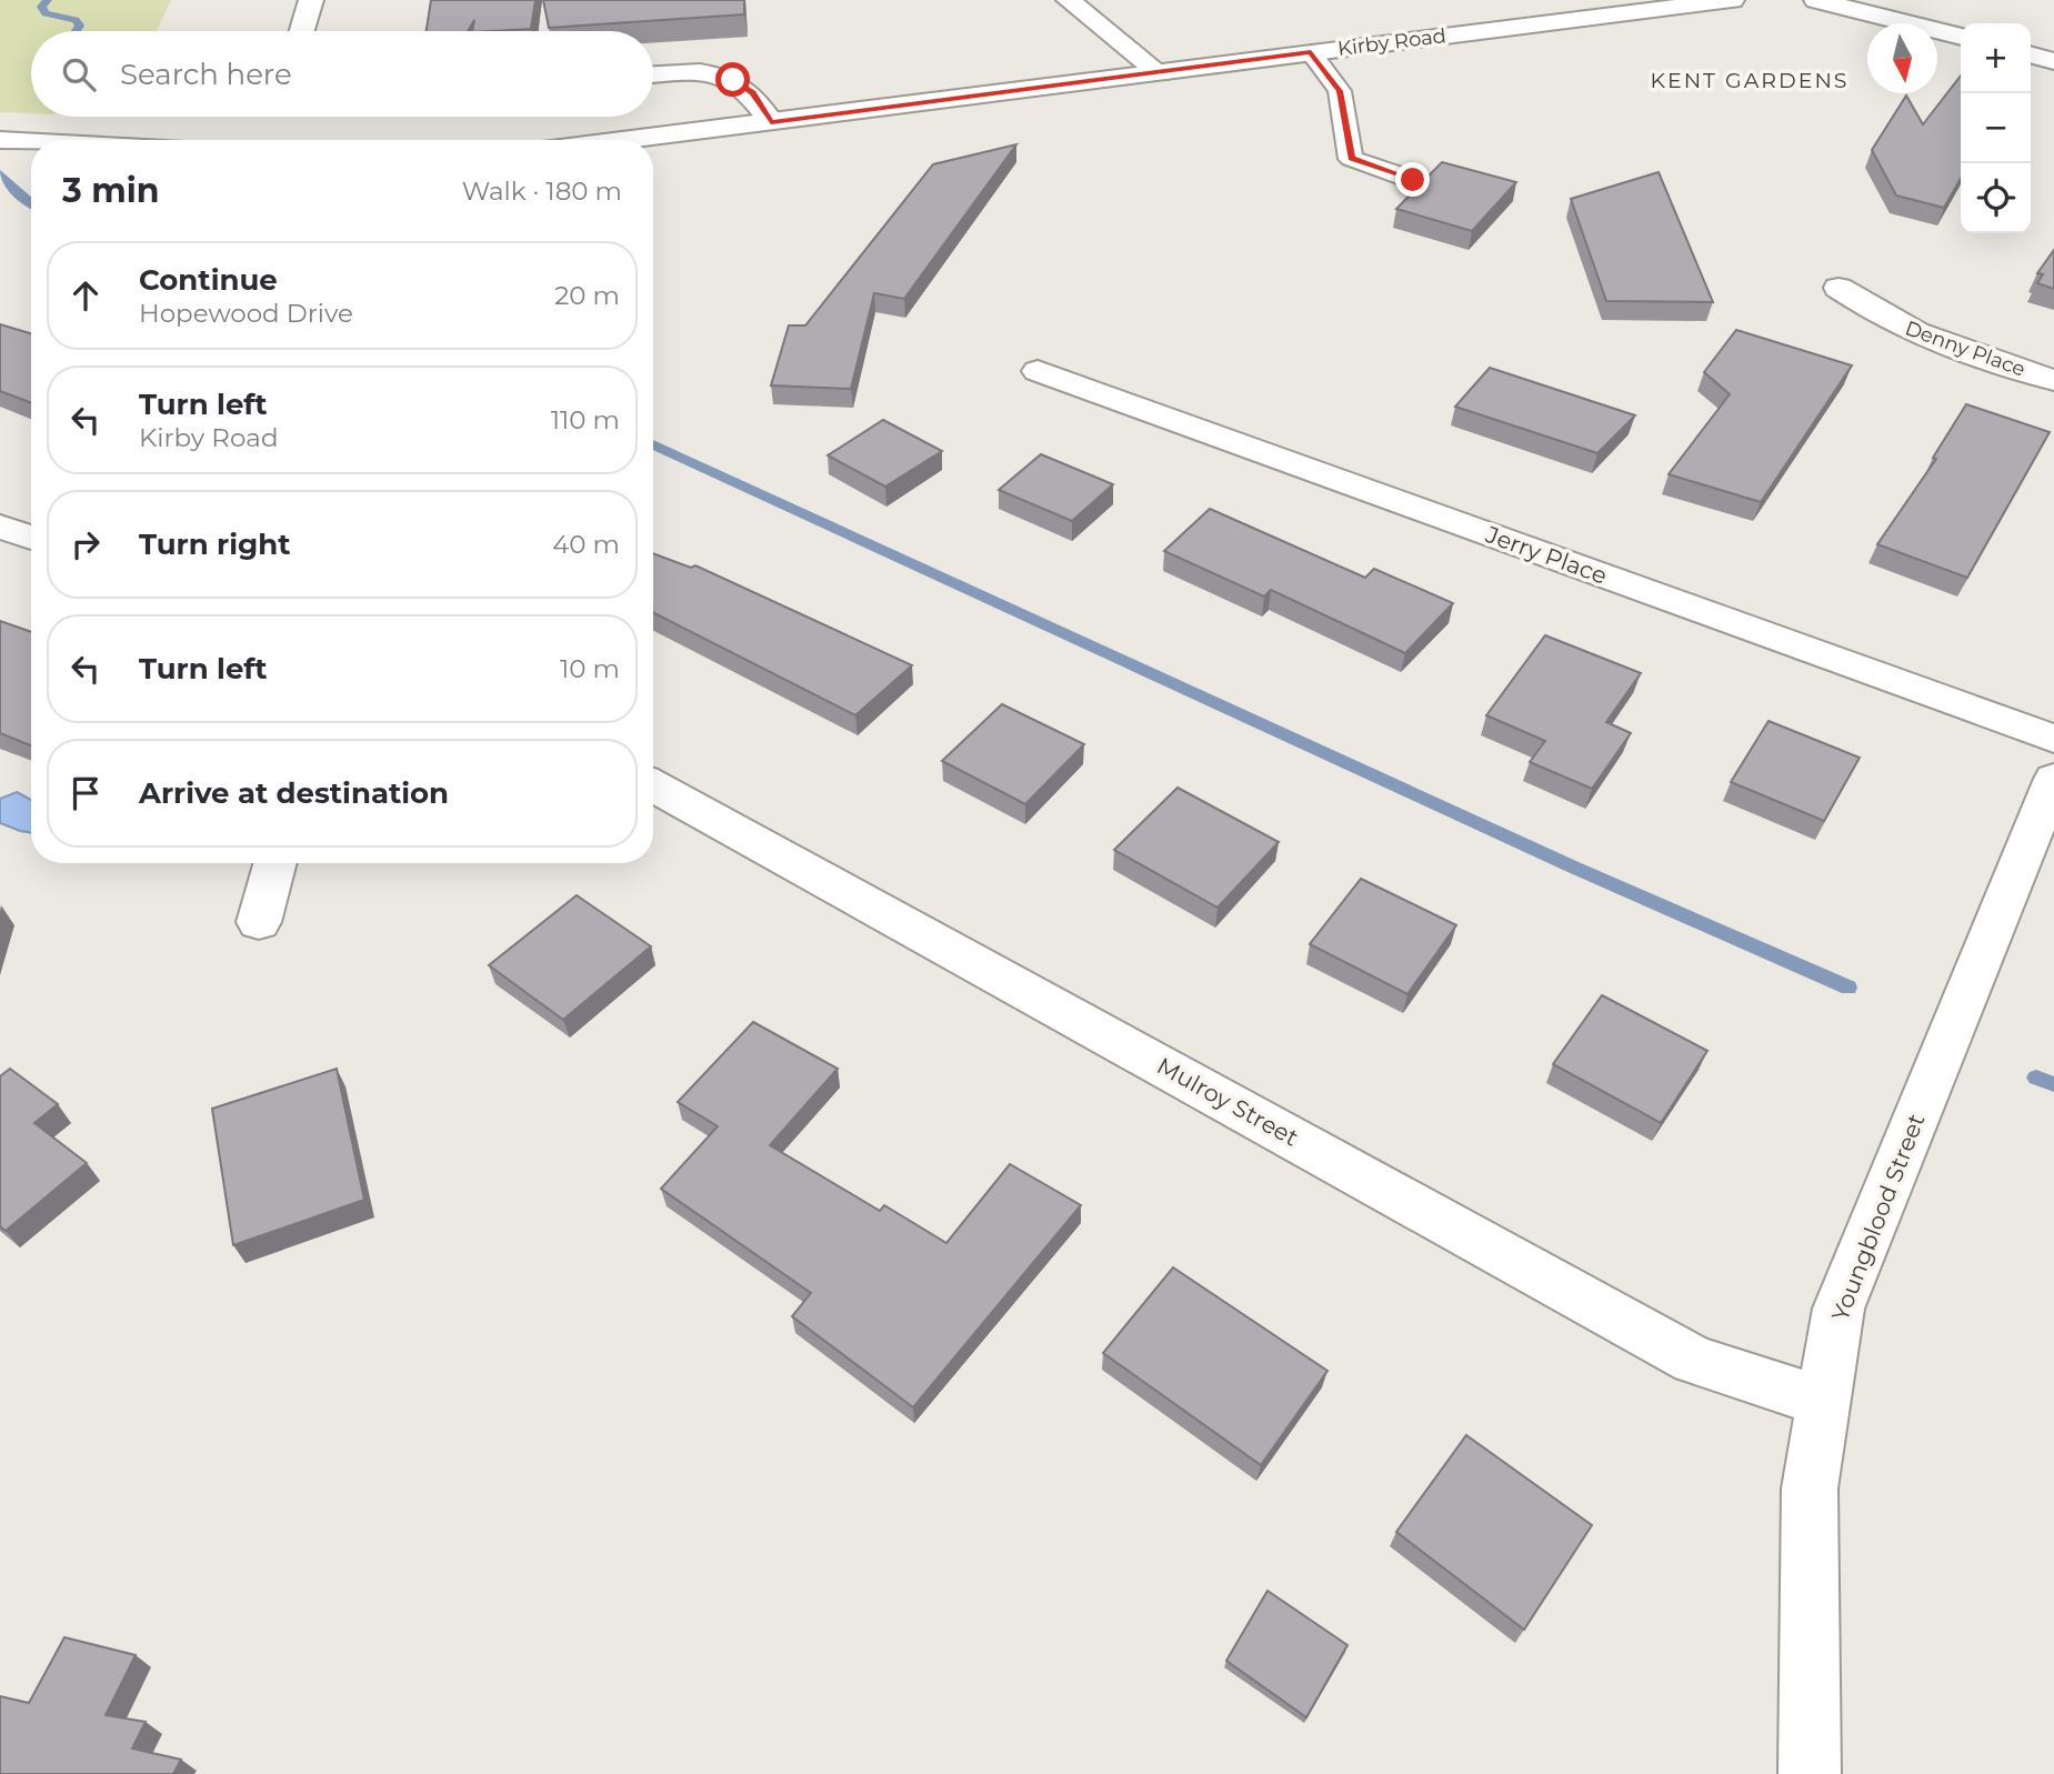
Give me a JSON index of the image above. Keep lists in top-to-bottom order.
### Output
{
  "streets": {
    "street": [
      "Kirby Road",
      "Denny Place",
      "Jerry Place",
      "Mulroy Street",
      "Youngblood Street"
    ]
  },
  "crossings": [
    ["Mulroy Street", "Youngblood Street"]
  ],
  "districts": ["KENT GARDENS"],
  "north": "bottom",
  "page": {
    "map_buttons": ["+", "−"],
    "search": "Search here",
    "heading": ["3 min", "Walk · 180 m"],
    "list": [
      ["Continue", "Hopewood Drive", "20 m"],
      ["Turn left", "Kirby Road", "110 m"],
      ["Turn right", "40 m"],
      ["Turn left", "10 m"],
      "Arrive at destination"
    ]
  }
}
